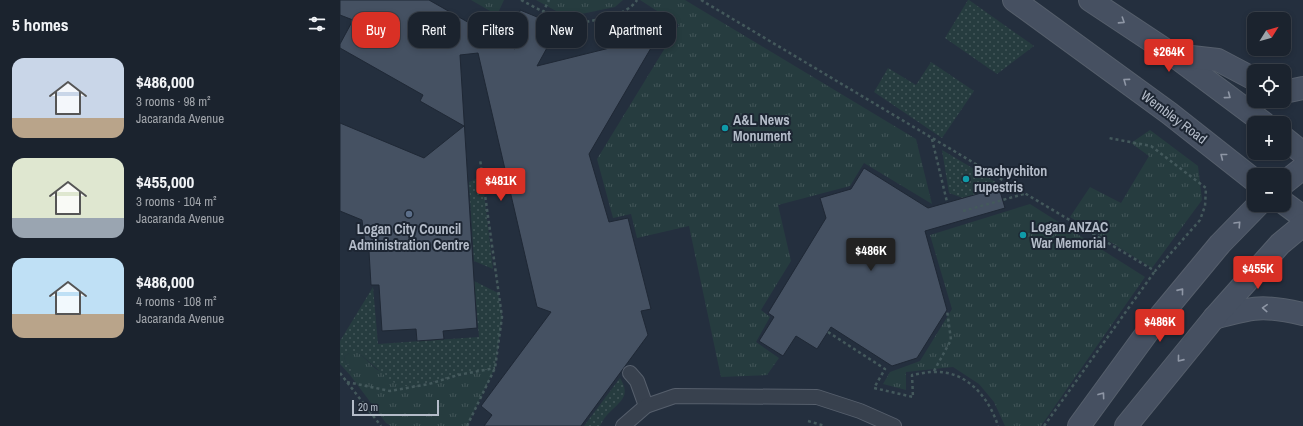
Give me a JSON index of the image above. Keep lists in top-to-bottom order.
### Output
{
  "streets": {
    "street": ["Wembley Road"]
  },
  "places": [
    "A&L News Monument",
    "Brachychiton rupestris",
    "Logan City Council Administration Centre",
    "Logan ANZAC War Memorial"
  ],
  "scale_bar": "20 m",
  "north": "top right",
  "page": {
    "heading": "5 homes",
    "map_buttons": ["+", "−"],
    "chip": [
      "Buy",
      "Rent",
      "Filters",
      "New",
      "Apartment"
    ],
    "price": [
      "$264K",
      "$481K",
      "$486K",
      "$455K",
      "$486K"
    ],
    "list": [
      {
        "name": "$486,000",
        "note": "3 rooms · 98 m² · Jacaranda Avenue"
      },
      {
        "name": "$455,000",
        "note": "3 rooms · 104 m² · Jacaranda Avenue"
      },
      {
        "name": "$486,000",
        "note": "4 rooms · 108 m² · Jacaranda Avenue"
      }
    ],
    "scale": "20 m"
  }
}
